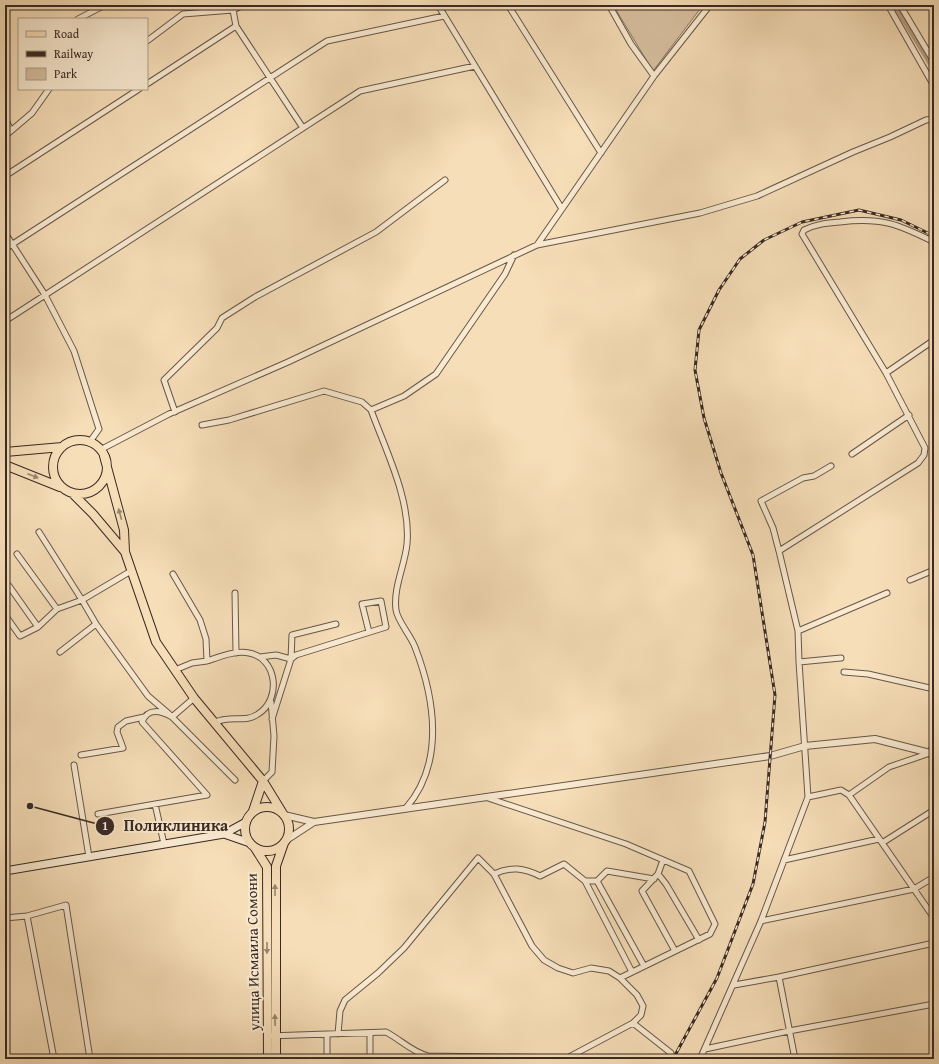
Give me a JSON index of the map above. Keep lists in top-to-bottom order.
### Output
{
  "streets": {
    "main road": ["улица Исмаила Сомони"]
  },
  "places": ["Поликлиника"],
  "legend": ["Road", "Railway", "Park"]
}
